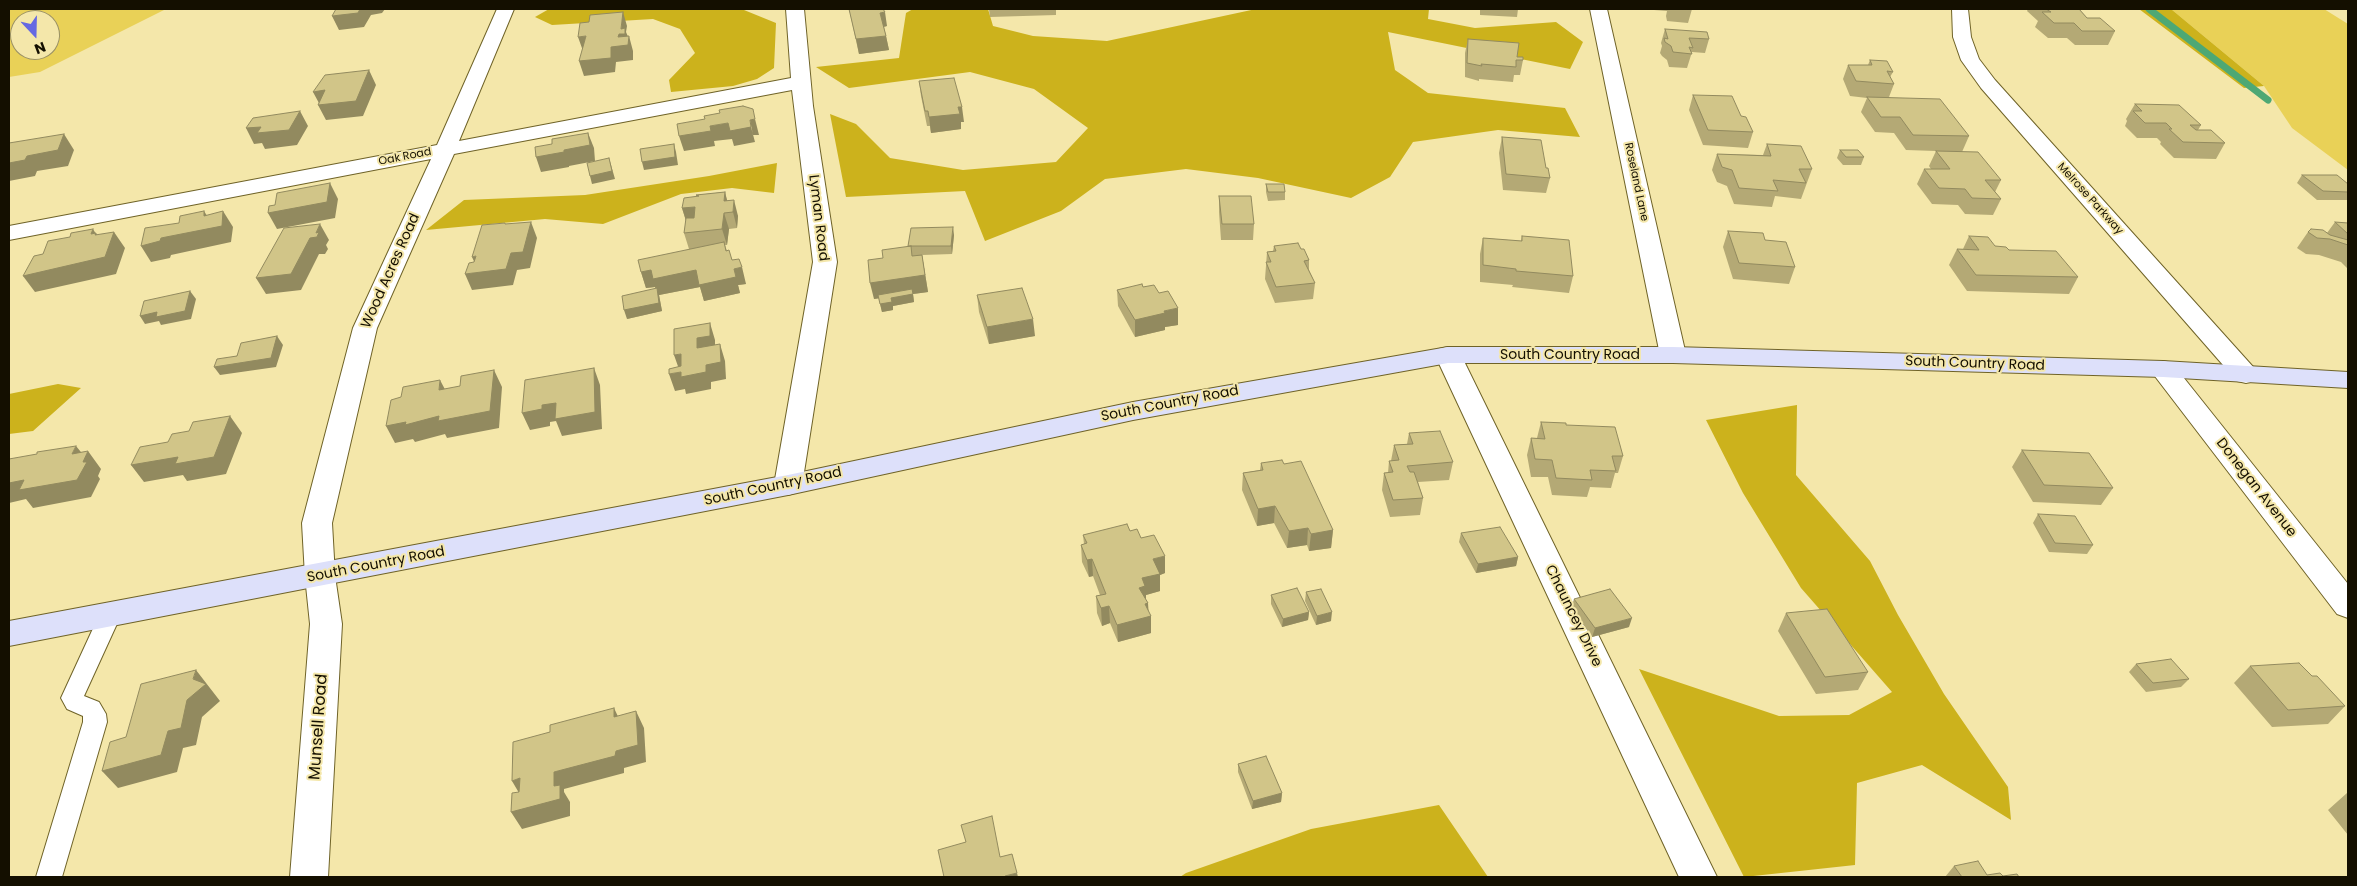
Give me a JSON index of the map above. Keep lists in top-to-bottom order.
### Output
{
  "streets": {
    "main road": ["South Country Road"],
    "street": [
      "Oak Road",
      "Roseland Lane",
      "Melrose Parkway",
      "Lyman Road",
      "Wood Acres Road",
      "Donegan Avenue",
      "Chauncey Drive",
      "Munsell Road"
    ]
  },
  "crossings": [
    ["Oak Road", "Lyman Road"],
    ["Oak Road", "Wood Acres Road"],
    ["Roseland Lane", "South Country Road"],
    ["Melrose Parkway", "South Country Road"],
    ["Lyman Road", "South Country Road"],
    ["Wood Acres Road", "South Country Road"],
    ["Wood Acres Road", "Munsell Road"],
    ["South Country Road", "Donegan Avenue"],
    ["South Country Road", "Chauncey Drive"],
    ["South Country Road", "Munsell Road"]
  ],
  "north": "bottom"
}
